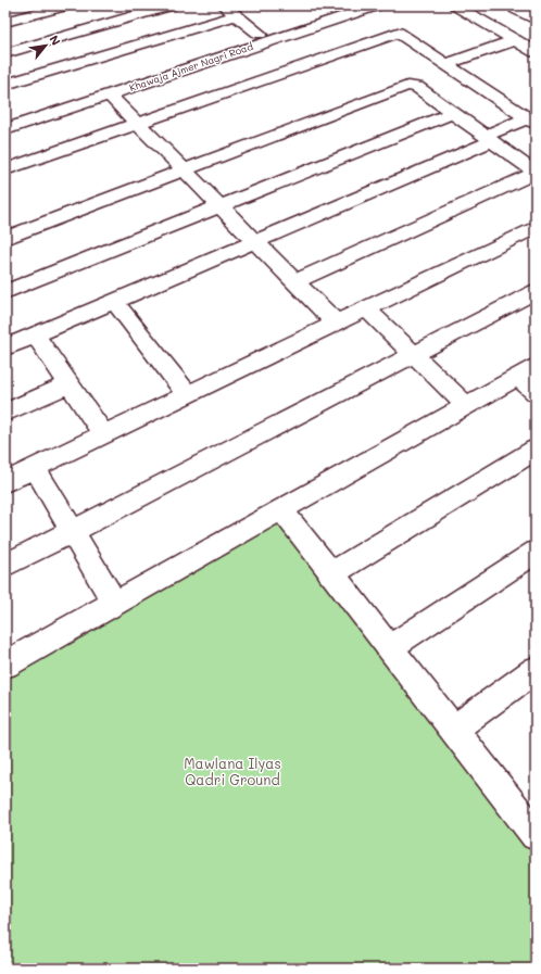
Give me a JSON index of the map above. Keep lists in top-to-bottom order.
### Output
{
  "streets": {
    "street": ["Khawaja Ajmer Nagri Road"]
  },
  "parks": ["Mawlana Ilyas Qadri Ground"],
  "north": "top right"
}
